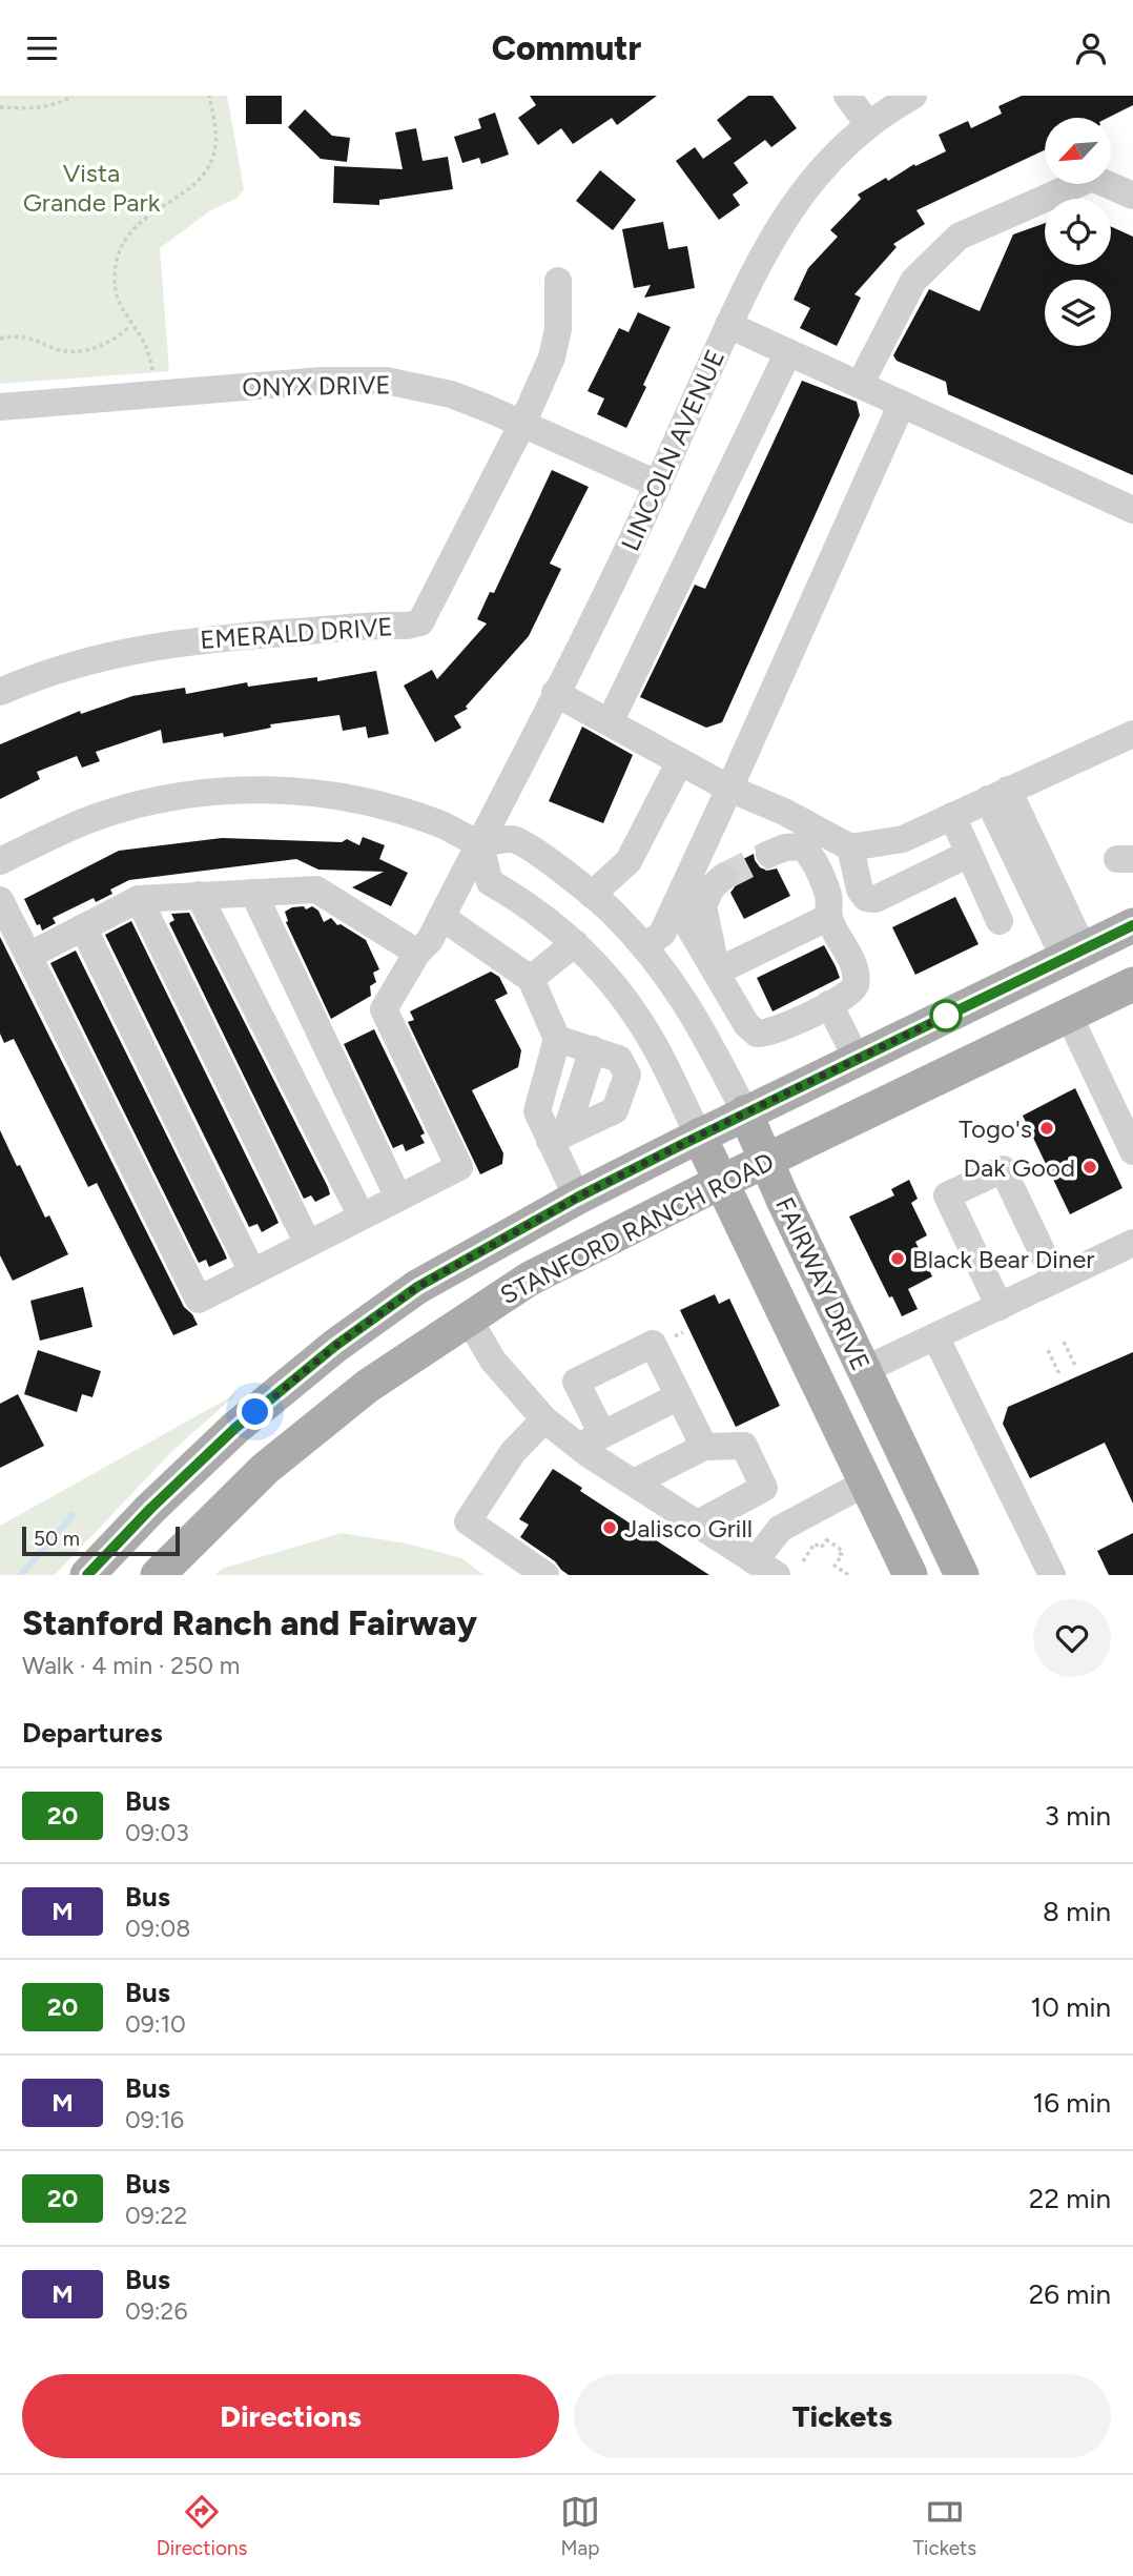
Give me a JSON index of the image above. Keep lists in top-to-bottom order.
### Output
{
  "streets": {
    "main road": ["STANFORD RANCH ROAD", "FAIRWAY DRIVE"],
    "street": ["ONYX DRIVE", "LINCOLN AVENUE", "EMERALD DRIVE"]
  },
  "crossings": [
    ["ONYX DRIVE", "LINCOLN AVENUE"],
    ["ONYX DRIVE", "EMERALD DRIVE"],
    ["LINCOLN AVENUE", "FAIRWAY DRIVE"],
    ["STANFORD RANCH ROAD", "FAIRWAY DRIVE"]
  ],
  "parks": ["Vista Grande Park"],
  "places": [
    "Togo's",
    "Dak Good",
    "Black Bear Diner",
    "Jalisco Grill"
  ],
  "lines": ["bus line 20"],
  "scale_bar": "50 m",
  "north": "bottom left",
  "page": {
    "header": "Commutr",
    "scale": "50 m",
    "heading": [
      ["Stanford Ranch and Fairway", "Walk · 4 min · 250 m"],
      "Departures"
    ],
    "list": [
      {
        "mark": "20",
        "name": "Bus",
        "note": "09:03",
        "value": "3 min"
      },
      {
        "mark": "M",
        "name": "Bus",
        "note": "09:08",
        "value": "8 min"
      },
      {
        "mark": "20",
        "name": "Bus",
        "note": "09:10",
        "value": "10 min"
      },
      {
        "mark": "M",
        "name": "Bus",
        "note": "09:16",
        "value": "16 min"
      },
      {
        "mark": "20",
        "name": "Bus",
        "note": "09:22",
        "value": "22 min"
      },
      {
        "mark": "M",
        "name": "Bus",
        "note": "09:26",
        "value": "26 min"
      }
    ],
    "buttons": ["Directions", "Tickets"],
    "tabs": ["Directions", "Map", "Tickets"]
  }
}
